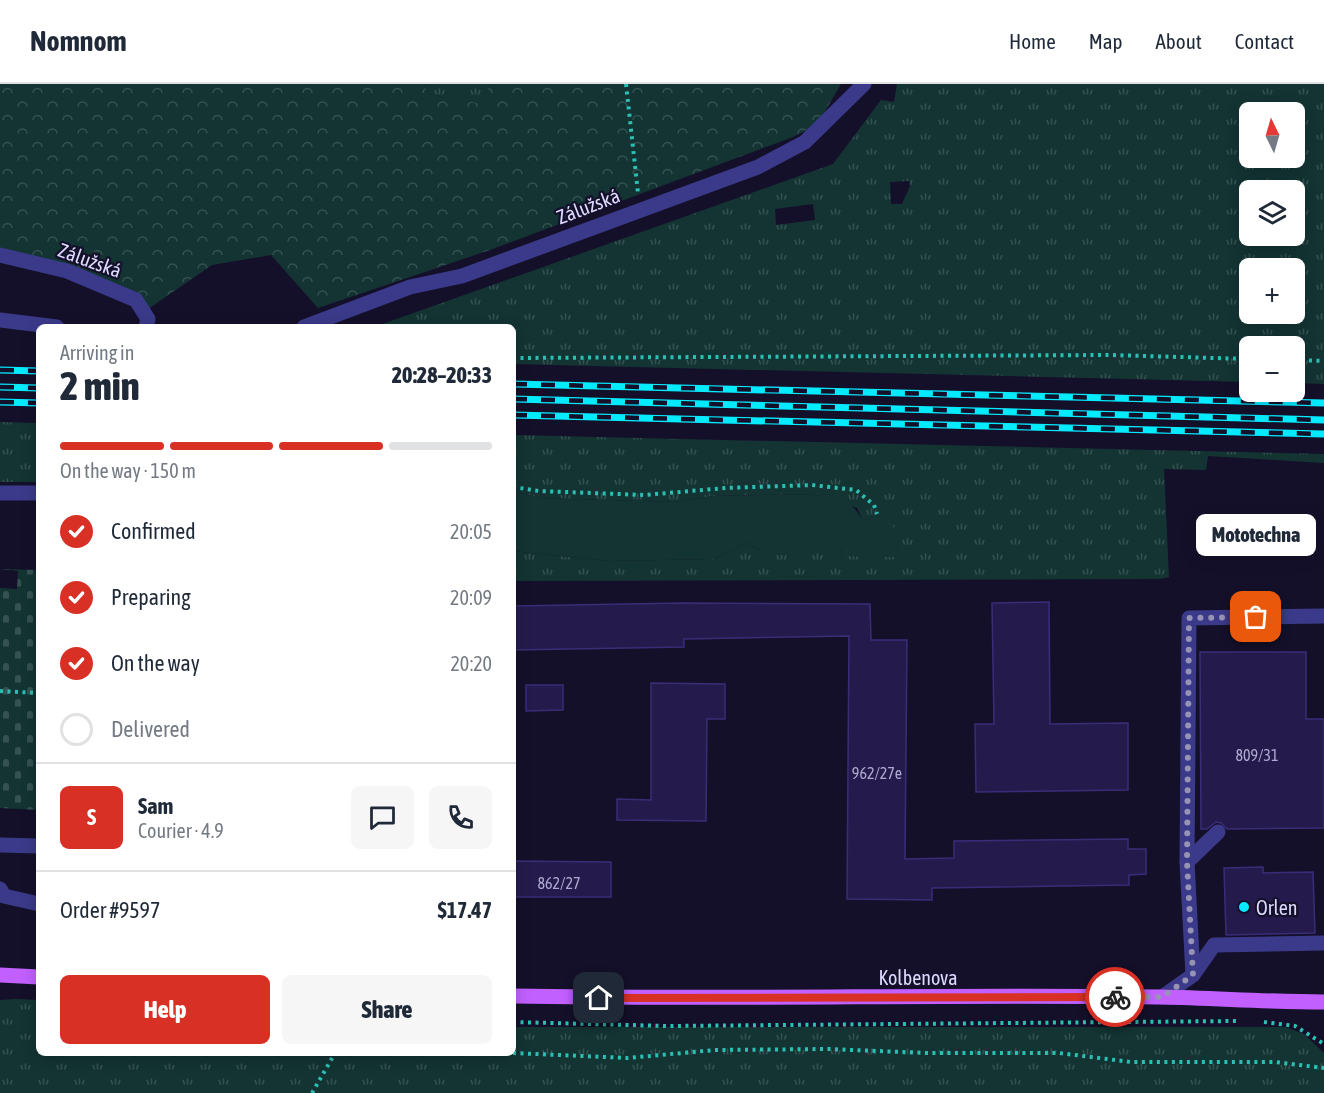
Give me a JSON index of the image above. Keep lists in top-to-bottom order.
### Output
{
  "streets": {
    "main road": ["Kolbenova"],
    "street": ["Zálužská"]
  },
  "places": ["Mototechna", "Orlen"],
  "house_numbers": ["809/31", "962/27e", "862/27"],
  "north": "top",
  "page": {
    "header": "Nomnom",
    "nav": [
      "Home",
      "Map",
      "About",
      "Contact"
    ],
    "map_buttons": ["+", "−"],
    "heading": ["2 min", "Arriving in", "20:28–20:33"],
    "panel": [
      "Sam",
      "Courier · 4.9",
      "Order #9597",
      "$17.47"
    ],
    "bar": "On the way · 150 m",
    "list": [
      ["Confirmed", "20:05"],
      ["Preparing", "20:09"],
      ["On the way", "20:20"],
      "Delivered"
    ],
    "bubble": "Mototechna",
    "round": "S",
    "buttons": ["Help", "Share"]
  }
}
